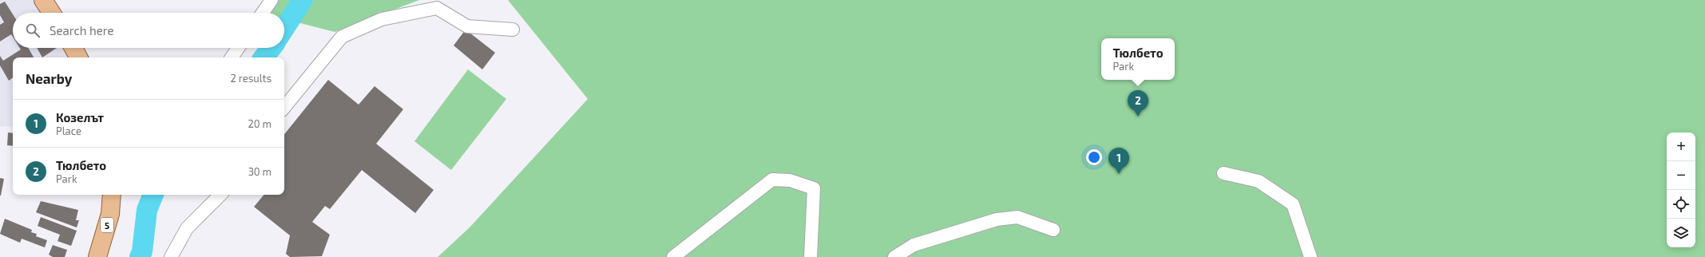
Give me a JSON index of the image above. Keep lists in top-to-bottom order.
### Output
{
  "streets": {
    "main road": ["5"]
  },
  "page": {
    "search": "Search here",
    "popup": ["Тюлбето", "Park"],
    "heading": ["Nearby", "2 results"],
    "pins": ["2", "1"],
    "list": [
      {
        "mark": "1",
        "name": "Козелът",
        "note": "Place",
        "value": "20 m"
      },
      {
        "mark": "2",
        "name": "Тюлбето",
        "note": "Park",
        "value": "30 m"
      }
    ],
    "map_buttons": ["+", "−"]
  }
}
